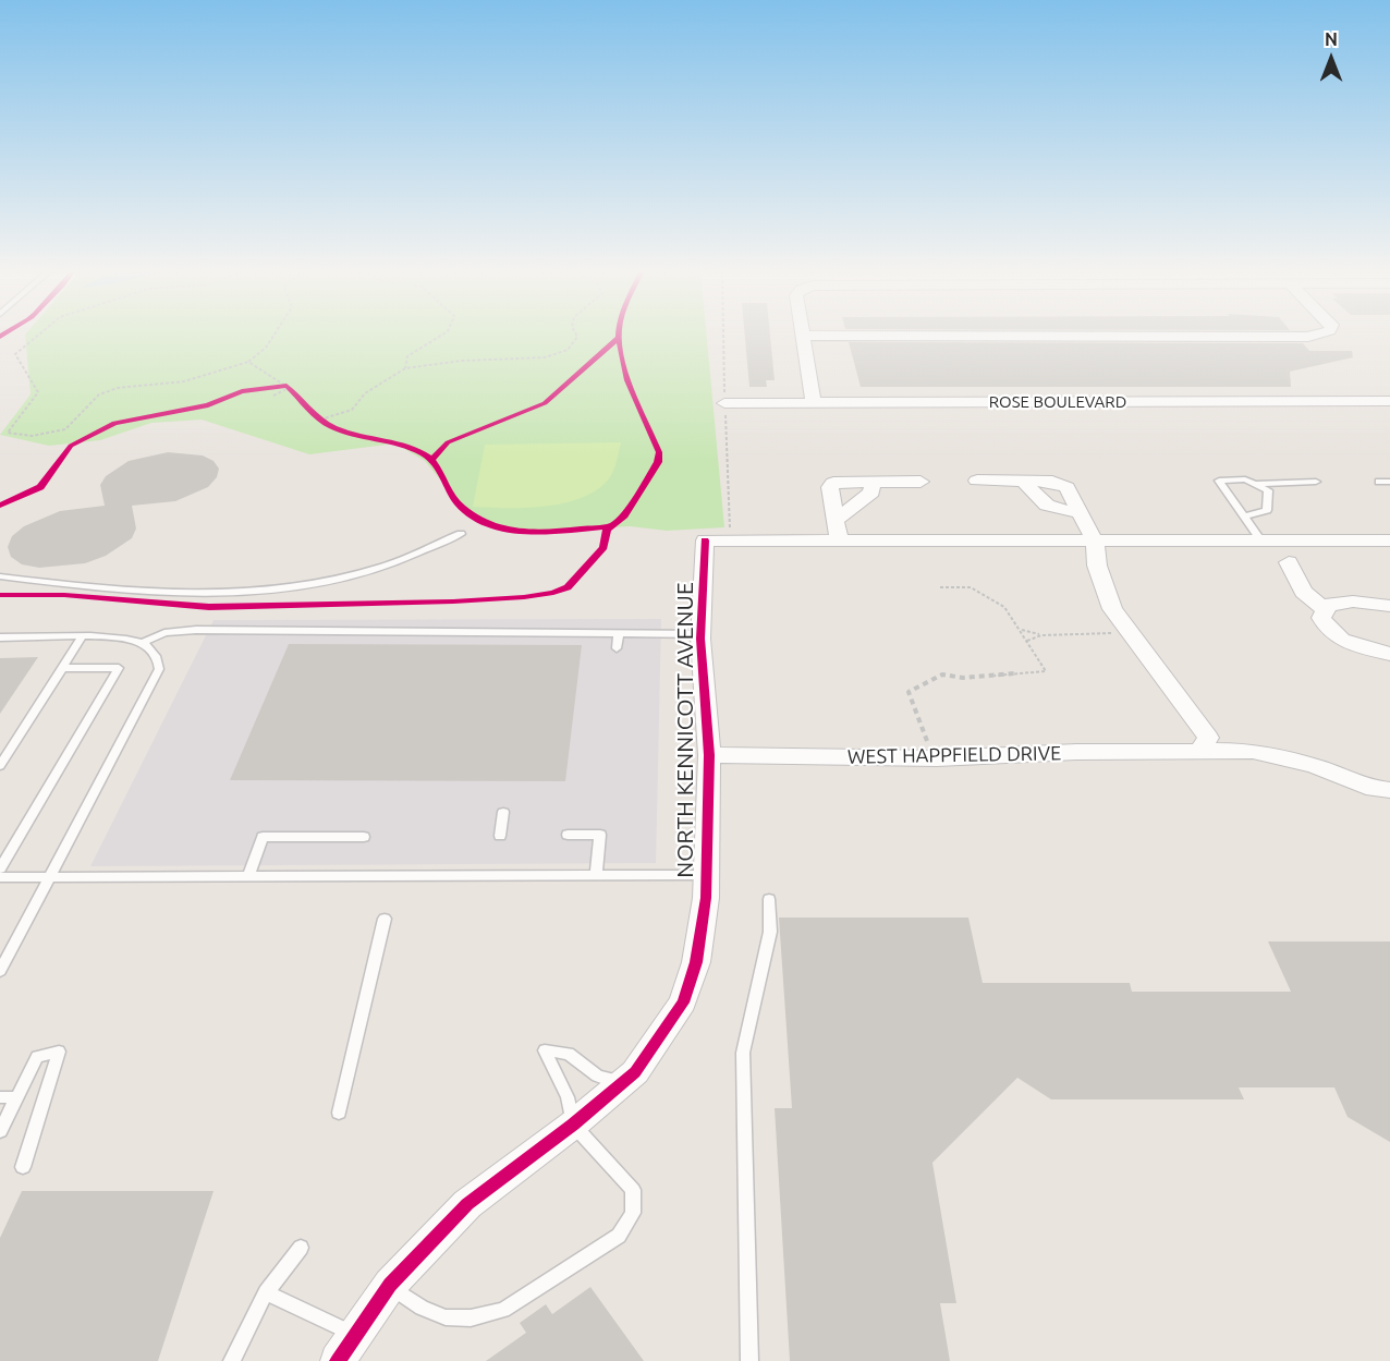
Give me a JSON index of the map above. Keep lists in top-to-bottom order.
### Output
{
  "streets": {
    "street": ["ROSE BOULEVARD", "NORTH KENNICOTT AVENUE", "WEST HAPPFIELD DRIVE"]
  },
  "crossings": [
    ["NORTH KENNICOTT AVENUE", "WEST HAPPFIELD DRIVE"]
  ],
  "north": "top"
}
